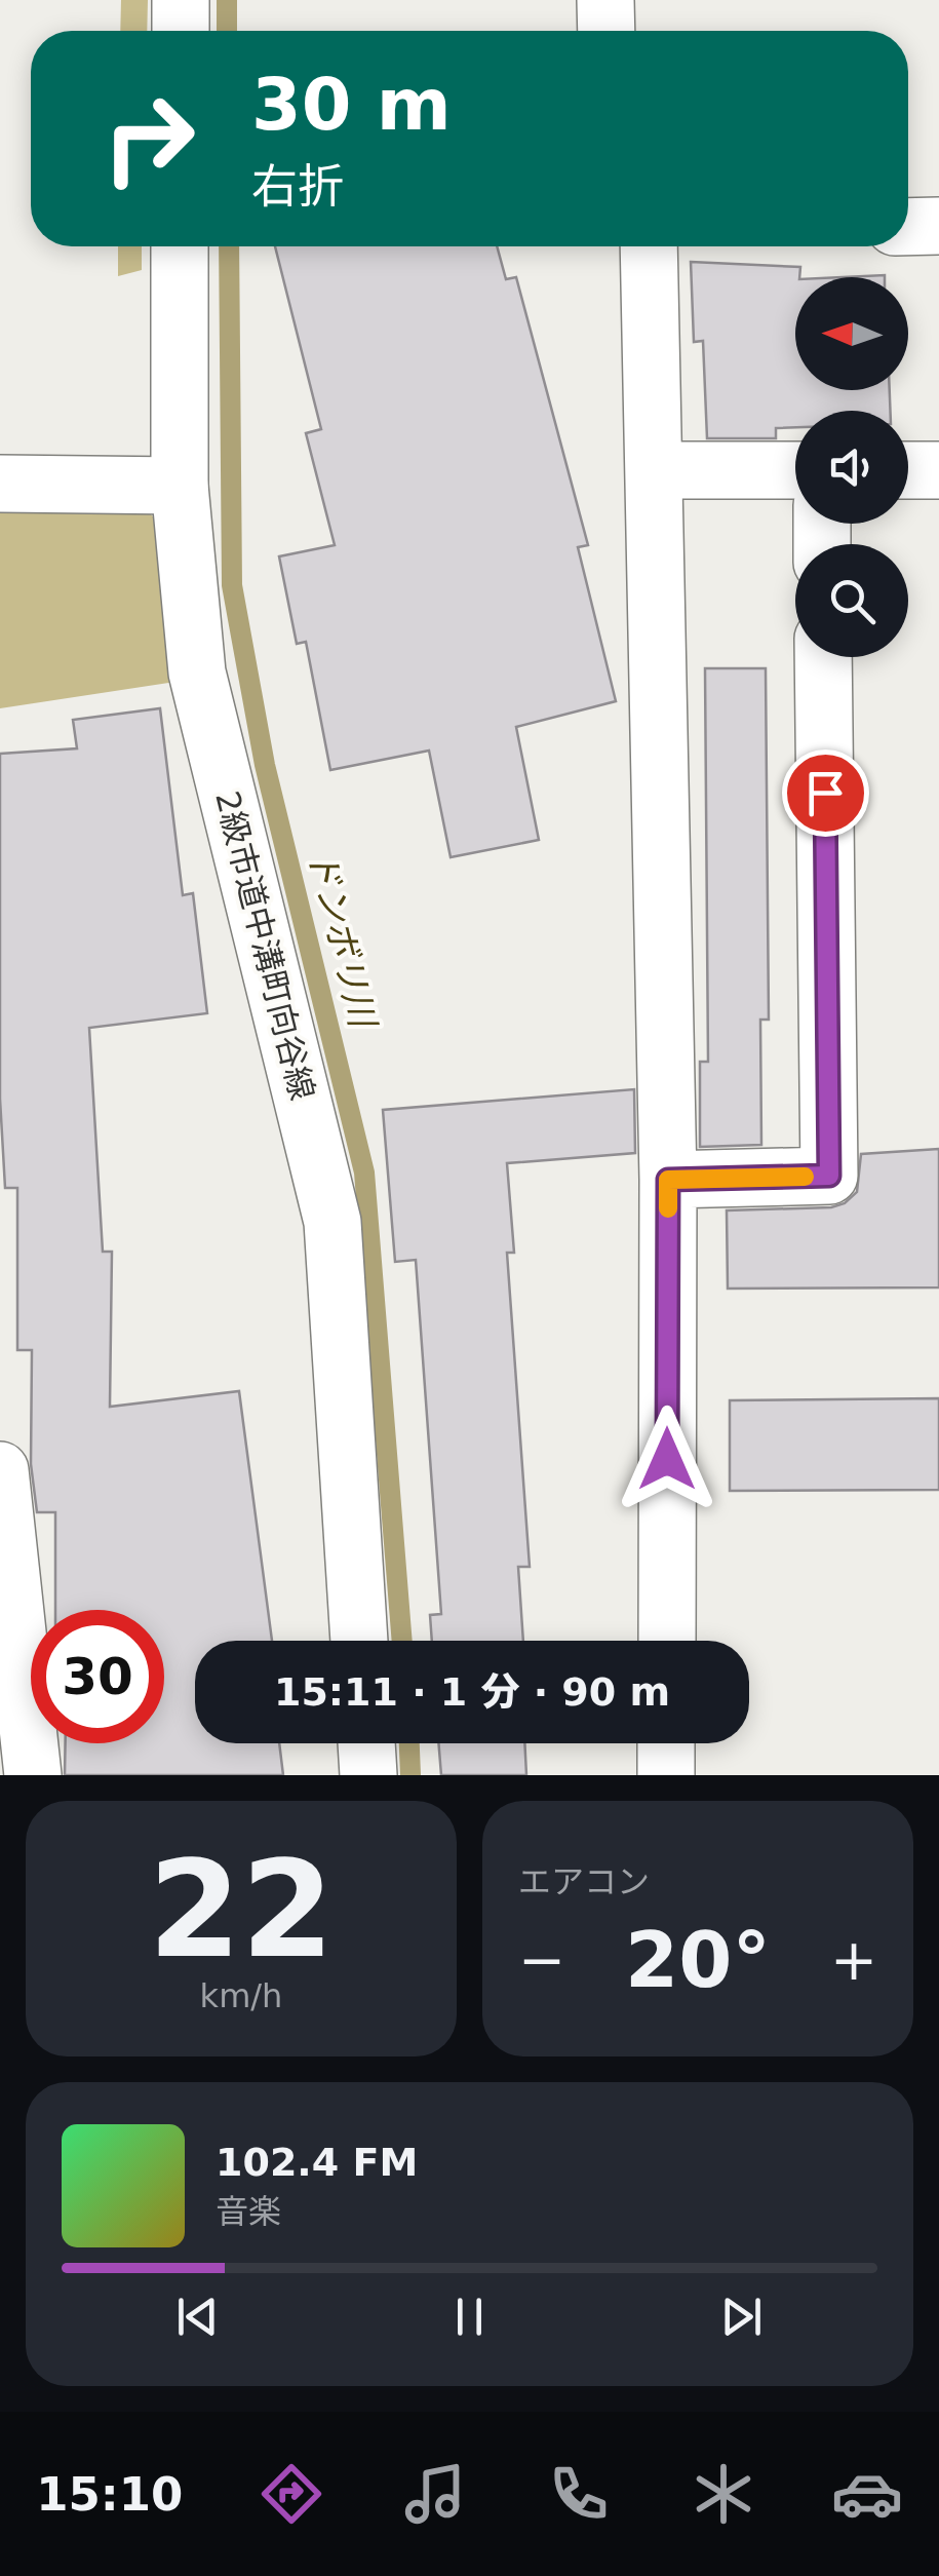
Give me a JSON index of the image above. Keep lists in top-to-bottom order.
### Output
{
  "streets": {
    "street": ["2級市道中溝町向谷線"]
  },
  "water": ["ドンボリ川"],
  "north": "left",
  "page": {
    "turn": ["30 m", "右折"],
    "limit": "30",
    "trip": "15:11 · 1 分 · 90 m",
    "tile": [
      ["22", "km/h"],
      "エアコン"
    ],
    "heat": ["−", "20°", "+"],
    "song": ["102.4 FM", "音楽"],
    "tabs": "15:10"
  }
}
